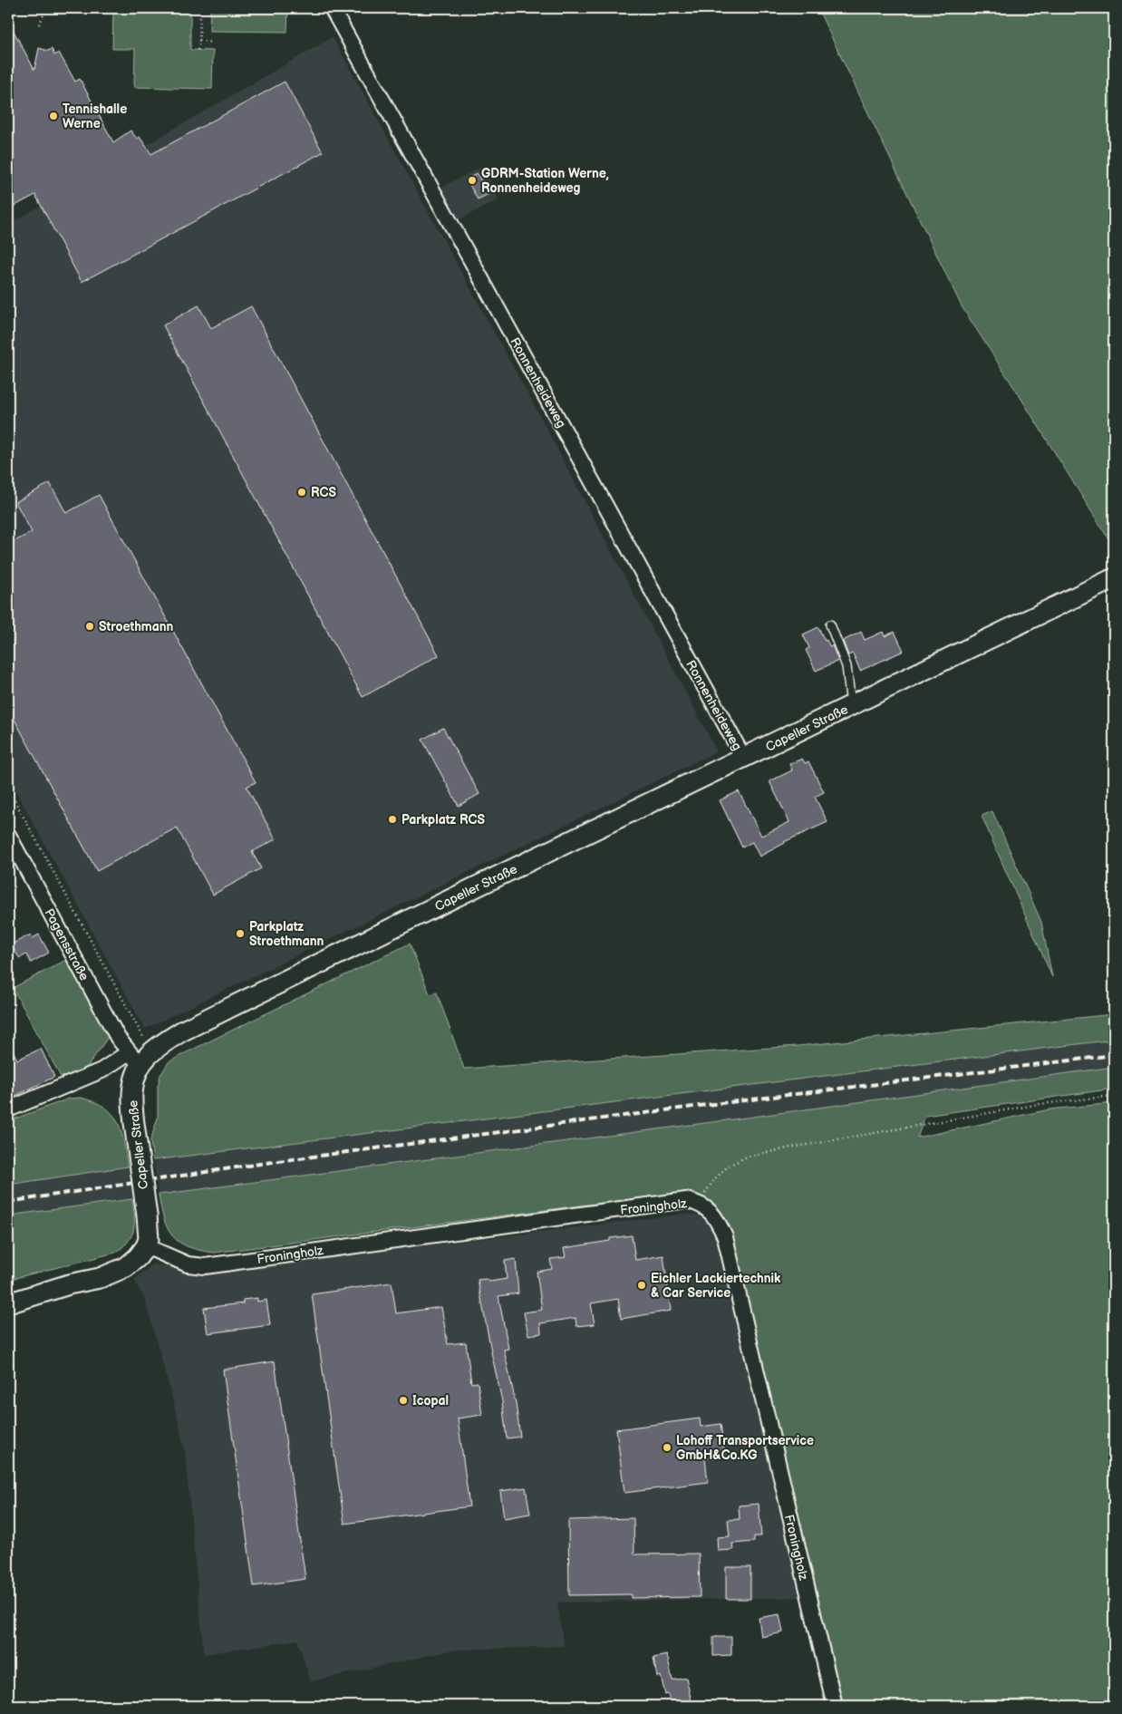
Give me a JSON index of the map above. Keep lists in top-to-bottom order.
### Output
{
  "streets": {
    "street": [
      "Ronnenheideweg",
      "Capeller Straße",
      "Pagensstraße",
      "Froningholz"
    ]
  },
  "crossings": [
    ["Ronnenheideweg", "Capeller Straße"],
    ["Capeller Straße", "Pagensstraße"],
    ["Capeller Straße", "Froningholz"]
  ],
  "places": [
    "Tennishalle Werne",
    "GDRM-Station Werne, Ronnenheideweg",
    "RCS",
    "Stroethmann",
    "Parkplatz RCS",
    "Parkplatz Stroethmann",
    "Eichler Lackiertechnik & Car Service",
    "Icopal",
    "Lohoff Transportservice GmbH&Co.KG"
  ]
}
